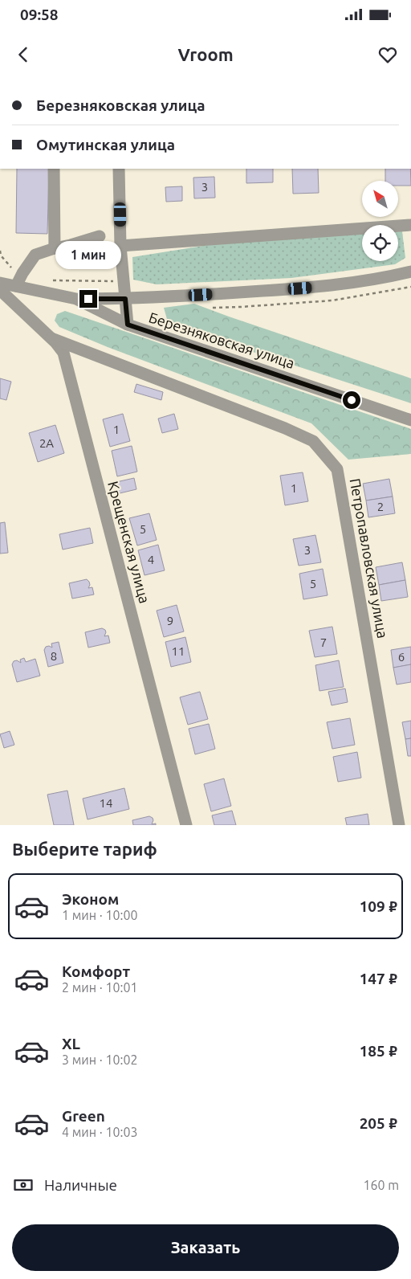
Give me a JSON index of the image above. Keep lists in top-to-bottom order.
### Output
{
  "streets": {
    "street": ["Березняковская улица", "Крещенская улица", "Петропавловская улица"]
  },
  "crossings": [
    ["Крещенская улица", "Петропавловская улица"]
  ],
  "house_numbers": [
    "3",
    "1",
    "2А",
    "1",
    "2",
    "5",
    "3",
    "4",
    "5",
    "9",
    "7",
    "11",
    "8",
    "6",
    "14"
  ],
  "north": "top left",
  "page": {
    "status": "09:58",
    "header": "Vroom",
    "banner": ["Березняковская улица", "Омутинская улица"],
    "bubble": "1 мин",
    "heading": "Выберите тариф",
    "list": [
      {
        "name": "Эконом",
        "note": "1 мин · 10:00",
        "value": "109 ₽"
      },
      {
        "name": "Комфорт",
        "note": "2 мин · 10:01",
        "value": "147 ₽"
      },
      {
        "name": "XL",
        "note": "3 мин · 10:02",
        "value": "185 ₽"
      },
      {
        "name": "Green",
        "note": "4 мин · 10:03",
        "value": "205 ₽"
      }
    ],
    "pay": ["Наличные", "160 m"],
    "buttons": "Заказать"
  }
}
